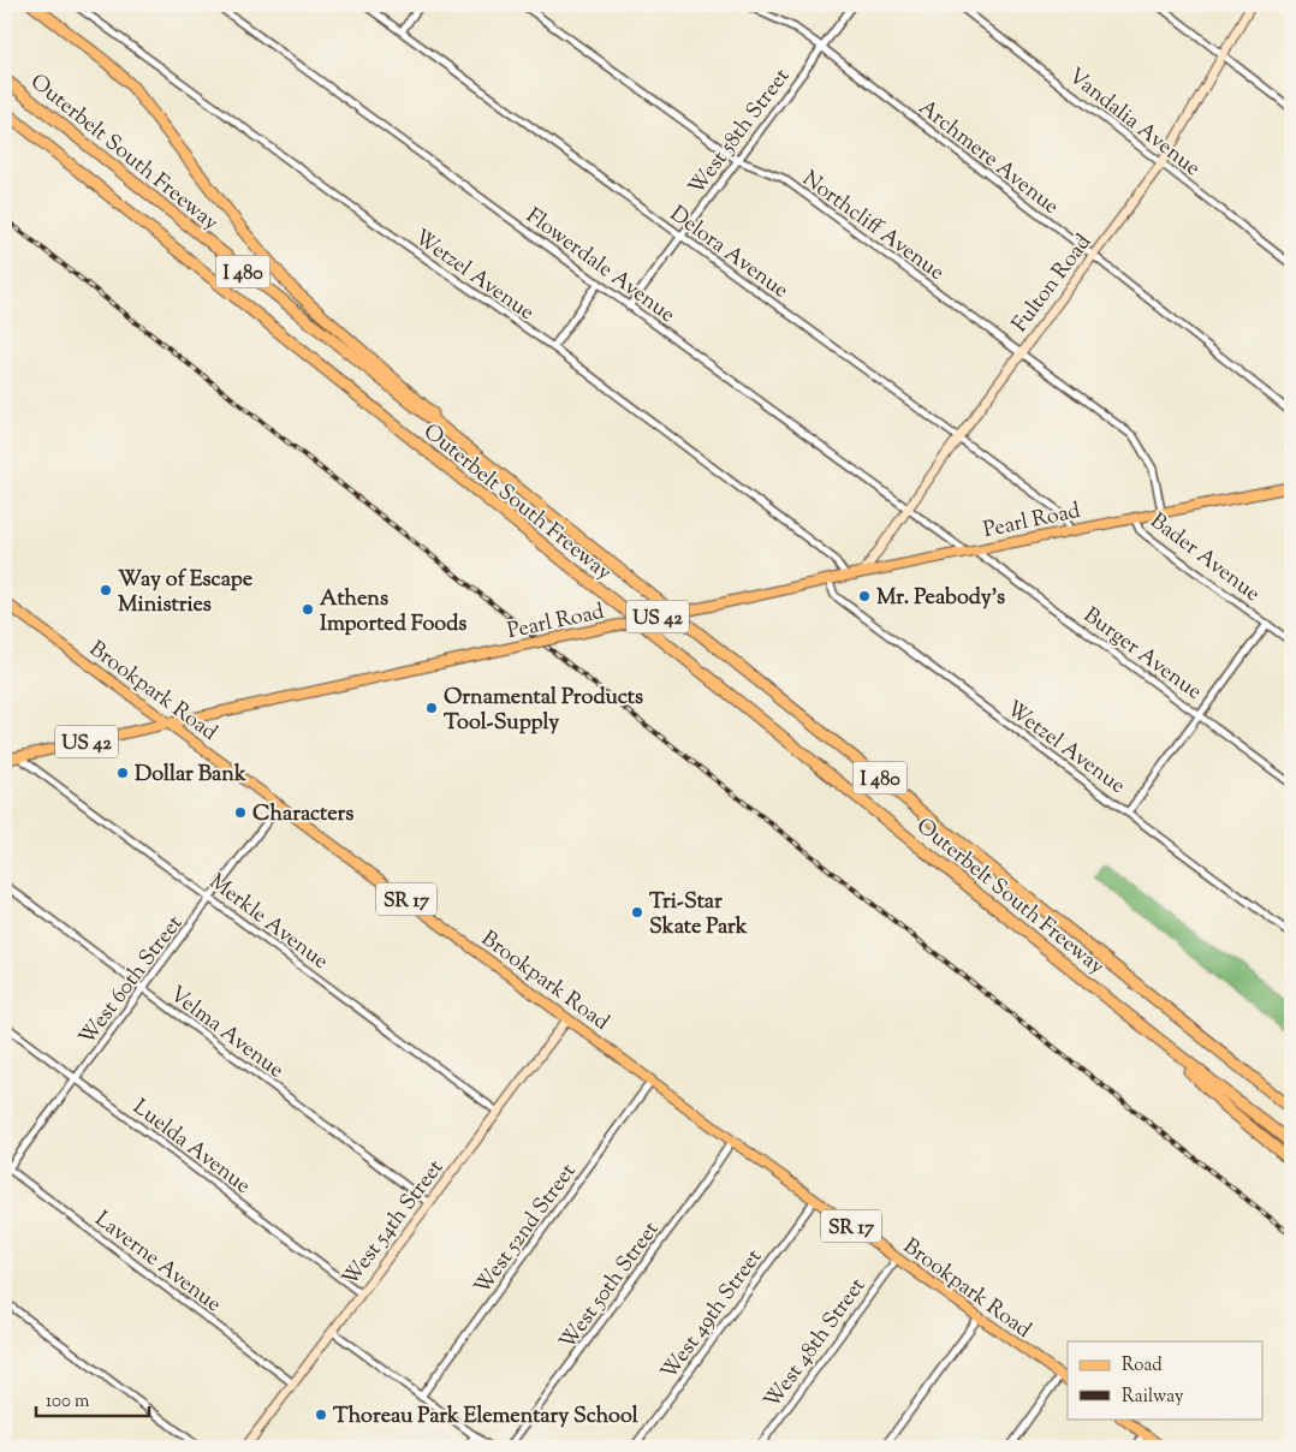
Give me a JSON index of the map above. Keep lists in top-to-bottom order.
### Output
{
  "streets": {
    "highway": ["Outerbelt South Freeway", "I 480"],
    "main road": [
      "Fulton Road",
      "Pearl Road",
      "US 42",
      "Brookpark Road",
      "SR 17",
      "West 54th Street"
    ],
    "street": [
      "Vandalia Avenue",
      "West 58th Street",
      "Archmere Avenue",
      "Northcliff Avenue",
      "Delora Avenue",
      "Flowerdale Avenue",
      "Wetzel Avenue",
      "Bader Avenue",
      "Burger Avenue",
      "Merkle Avenue",
      "West 60th Street",
      "Velma Avenue",
      "Luelda Avenue",
      "West 52nd Street",
      "Laverne Avenue",
      "West 50th Street",
      "West 49th Street",
      "West 48th Street"
    ]
  },
  "crossings": [
    ["Vandalia Avenue", "Fulton Road"],
    ["West 58th Street", "Archmere Avenue"],
    ["West 58th Street", "Northcliff Avenue"],
    ["West 58th Street", "Delora Avenue"],
    ["West 58th Street", "Flowerdale Avenue"],
    ["Archmere Avenue", "Fulton Road"],
    ["Northcliff Avenue", "Fulton Road"],
    ["Northcliff Avenue", "Pearl Road"],
    ["Delora Avenue", "Fulton Road"],
    ["Delora Avenue", "Pearl Road"],
    ["Flowerdale Avenue", "Fulton Road"],
    ["Flowerdale Avenue", "Pearl Road"],
    ["Flowerdale Avenue", "Burger Avenue"],
    ["Wetzel Avenue", "Pearl Road"],
    ["Fulton Road", "Pearl Road"],
    ["Pearl Road", "Bader Avenue"],
    ["Pearl Road", "Burger Avenue"],
    ["Pearl Road", "Brookpark Road"],
    ["Pearl Road", "Merkle Avenue"],
    ["Brookpark Road", "West 60th Street"],
    ["Brookpark Road", "West 54th Street"],
    ["Brookpark Road", "West 52nd Street"],
    ["Brookpark Road", "West 50th Street"],
    ["Brookpark Road", "West 49th Street"],
    ["Brookpark Road", "West 48th Street"],
    ["Merkle Avenue", "West 60th Street"],
    ["Merkle Avenue", "West 54th Street"],
    ["West 60th Street", "Velma Avenue"],
    ["West 60th Street", "Luelda Avenue"],
    ["West 60th Street", "Laverne Avenue"],
    ["Velma Avenue", "West 54th Street"],
    ["Luelda Avenue", "West 54th Street"],
    ["West 54th Street", "Laverne Avenue"]
  ],
  "places": [
    "Way of Escape Ministries",
    "Mr. Peabody's",
    "Athens Imported Foods",
    "Ornamental Products Tool-Supply",
    "Dollar Bank",
    "Characters",
    "Tri-Star Skate Park",
    "Thoreau Park Elementary School"
  ],
  "legend": ["Road", "Railway"],
  "scale_bar": "100 m"
}
